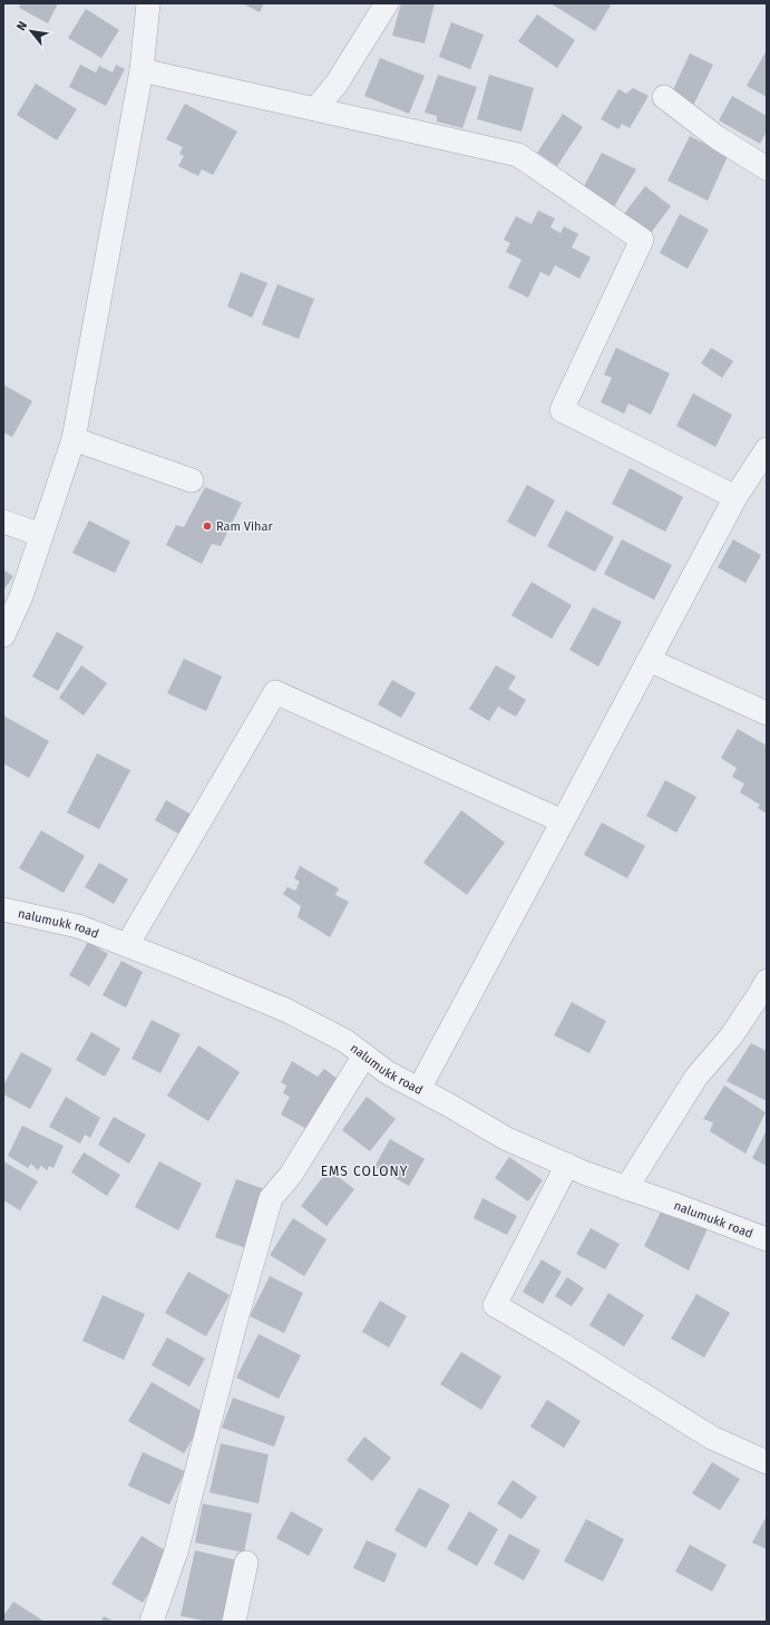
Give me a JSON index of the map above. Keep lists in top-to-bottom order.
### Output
{
  "streets": {
    "street": ["nalumukk road"]
  },
  "districts": ["EMS COLONY"],
  "places": ["Ram Vihar"],
  "north": "top left"
}
